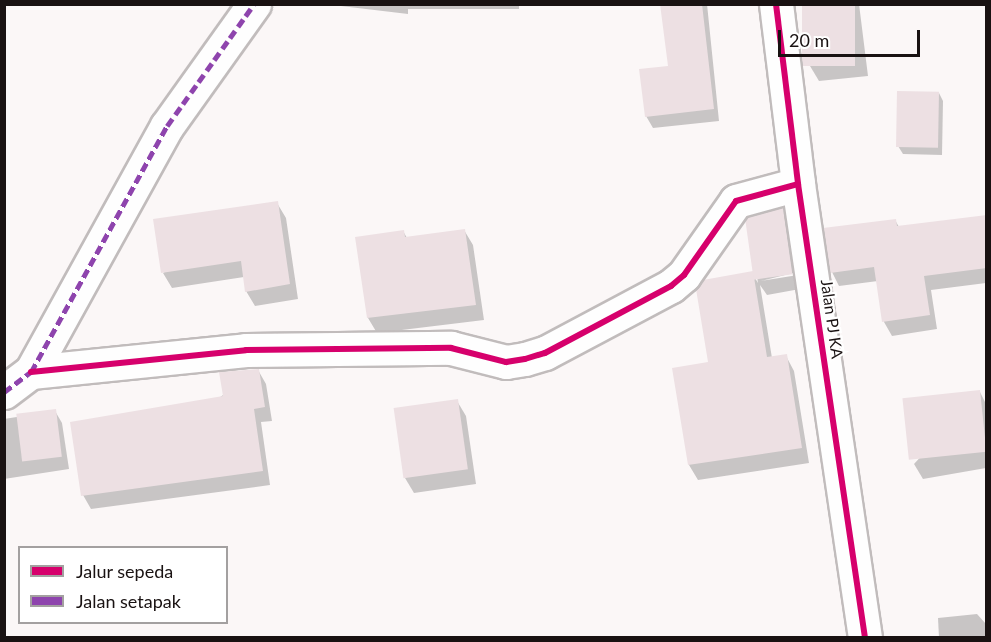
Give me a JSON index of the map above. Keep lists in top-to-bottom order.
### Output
{
  "streets": {
    "street": ["Jalan PJ KA"]
  },
  "legend": ["Jalur sepeda", "Jalan setapak"],
  "scale_bar": "20 m"
}
